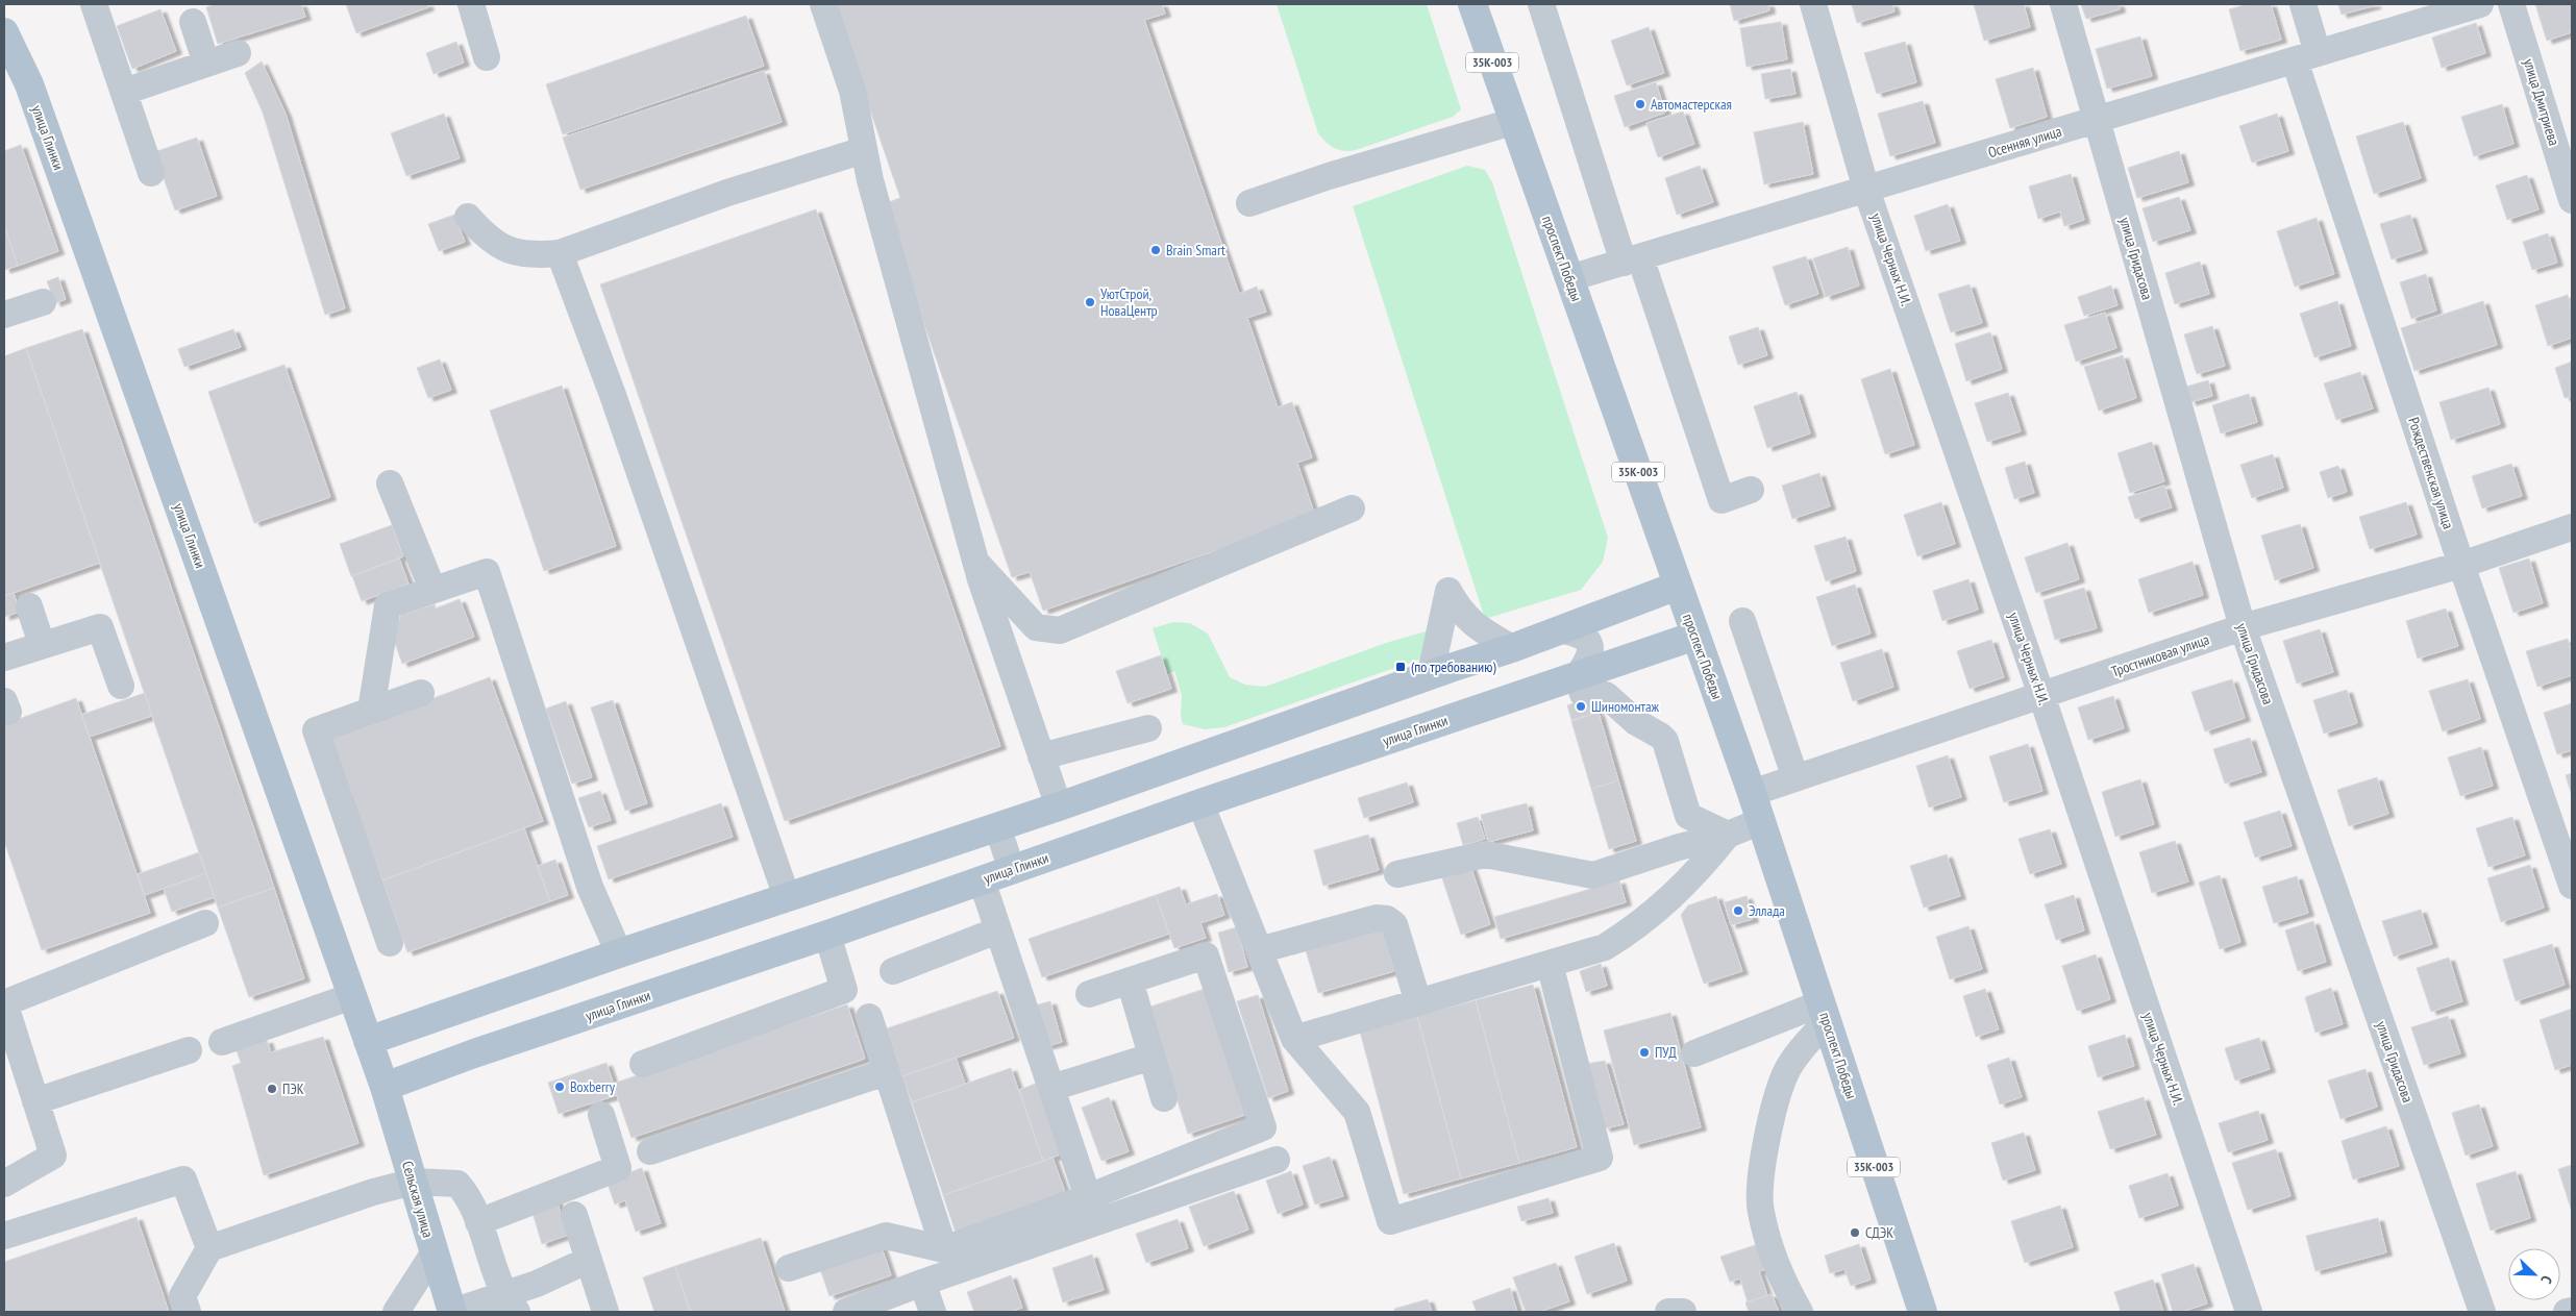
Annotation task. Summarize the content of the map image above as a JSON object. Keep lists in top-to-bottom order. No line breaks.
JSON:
{"streets":{"main road":["35К-003","улица Глинки","проспект Победы","Сельская улица"],"street":["улица Дмитриева","Осенняя улица","улица Гридасова","улица Черных Н.И.","Рождественская улица","Тростниковая улица"]},"crossings":[["улица Глинки","проспект Победы"],["улица Глинки","Сельская улица"],["Осенняя улица","проспект Победы"],["Осенняя улица","улица Гридасова"],["Осенняя улица","улица Черных Н.И."],["Осенняя улица","Рождественская улица"],["проспект Победы","Тростниковая улица"],["улица Гридасова","Тростниковая улица"],["улица Черных Н.И.","Тростниковая улица"],["Рождественская улица","Тростниковая улица"]],"places":{"other":["Автомастерская","Brain Smart","УютСтрой, НоваЦентр","Шиномонтаж","Эллада","ПУД","Boxberry","ПЭК","СДЭК"],"transit":["(по требованию)"]},"north":"bottom right"}
